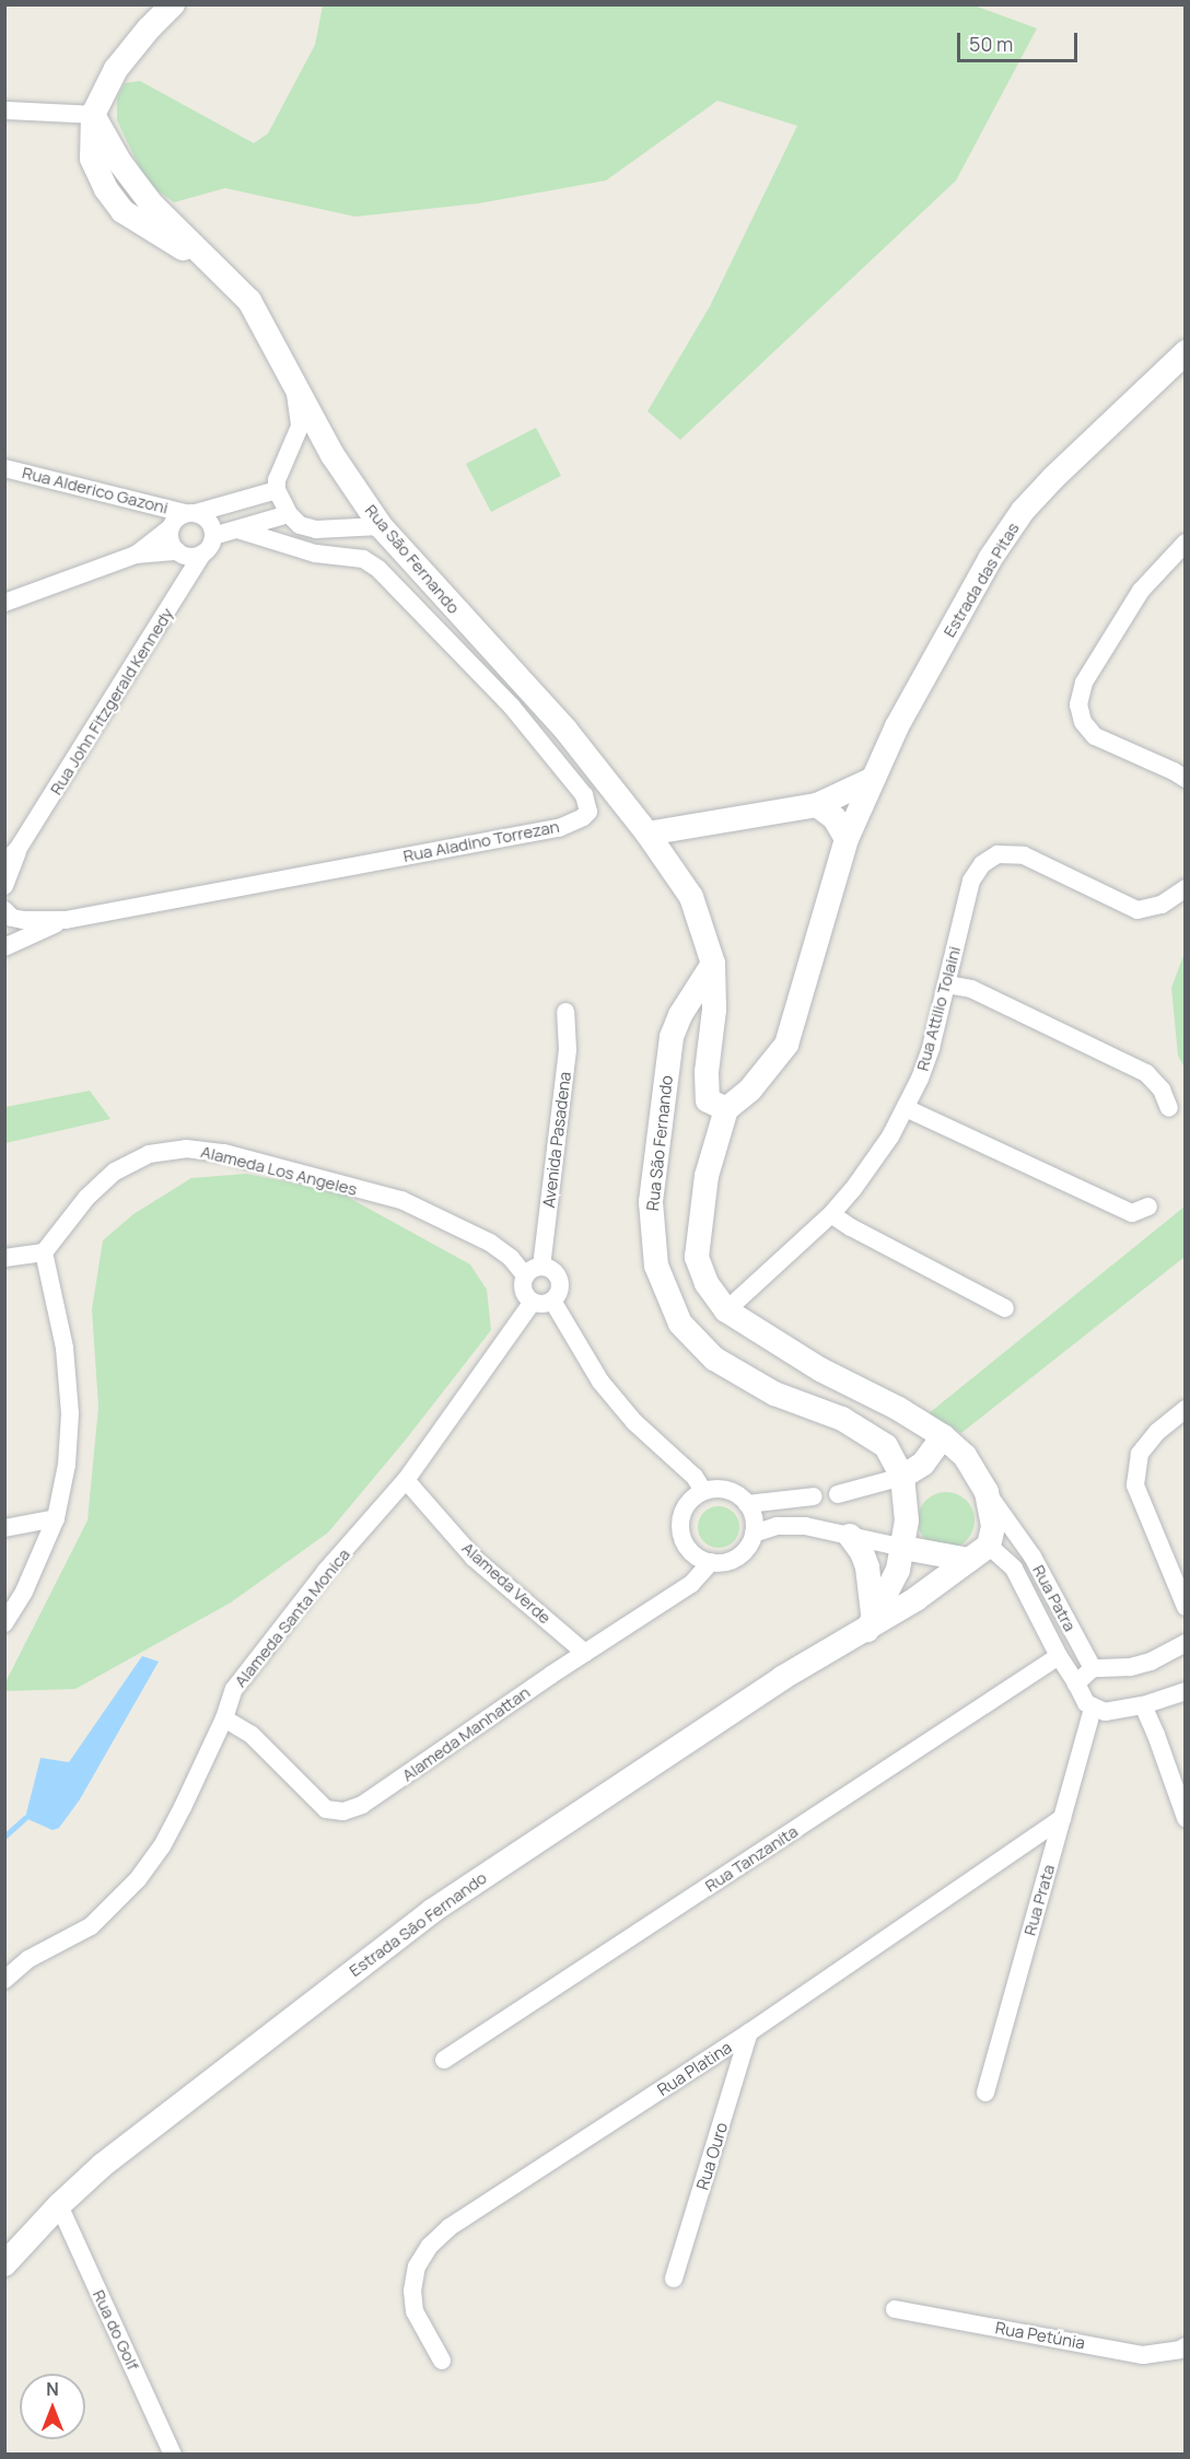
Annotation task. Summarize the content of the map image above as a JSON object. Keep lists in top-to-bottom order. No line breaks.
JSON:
{"streets":{"main road":["Rua São Fernando","Estrada das Pitas","Estrada São Fernando"],"street":["Rua Alderico Gazoni","Rua John Fitzgerald Kennedy","Rua Aladino Torrezan","Rua Attilio Tolaini","Avenida Pasadena","Alameda Los Angeles","Alameda Verde","Rua Patra","Alameda Santa Monica","Alameda Manhattan","Rua Tanzanita","Rua Prata","Rua Platina","Rua Ouro","Rua do Golf","Rua Petúnia"]},"crossings":[["Rua Alderico Gazoni","Rua John Fitzgerald Kennedy"],["Rua São Fernando","Estrada São Fernando"],["Avenida Pasadena","Alameda Los Angeles"],["Avenida Pasadena","Alameda Santa Monica"],["Alameda Los Angeles","Alameda Santa Monica"],["Alameda Verde","Alameda Santa Monica"],["Alameda Verde","Alameda Manhattan"],["Alameda Santa Monica","Alameda Manhattan"],["Rua Prata","Rua Platina"],["Estrada São Fernando","Rua do Golf"],["Rua Platina","Rua Ouro"]],"scale_bar":"50 m","north":"top"}
